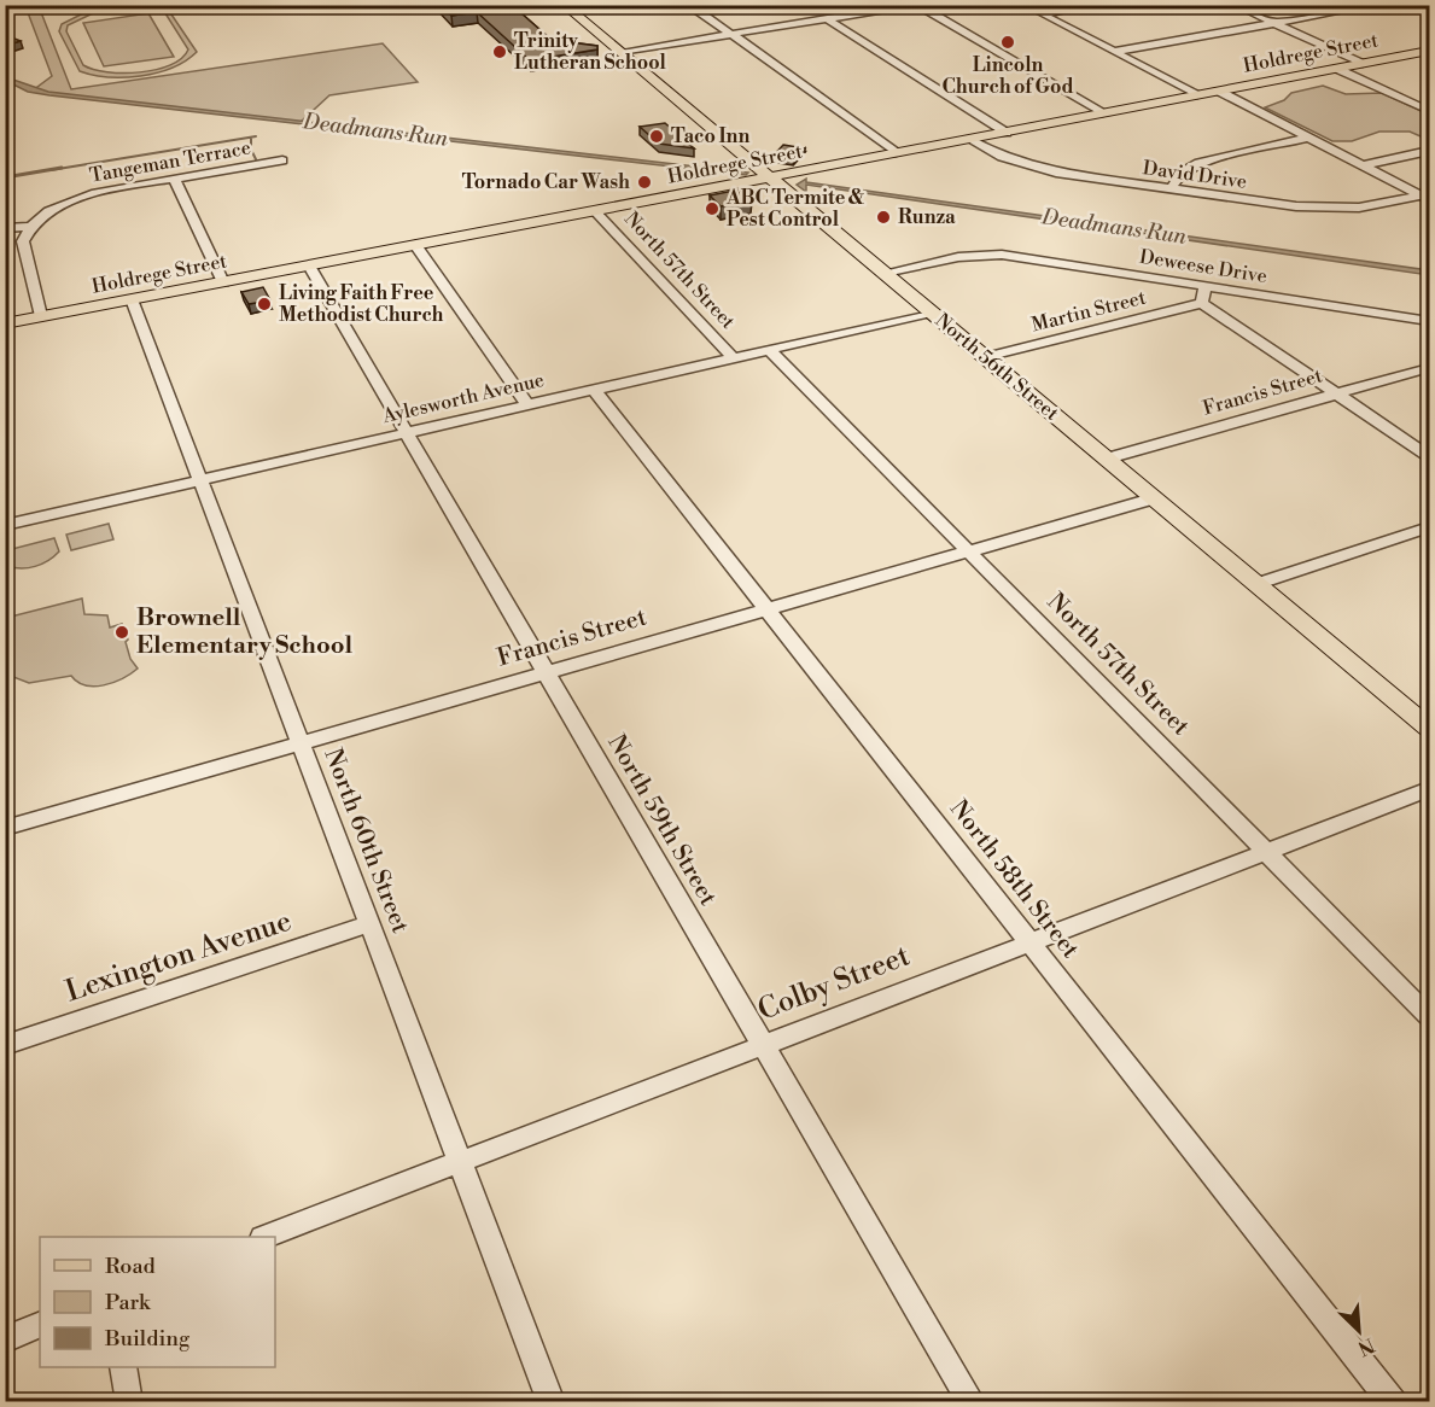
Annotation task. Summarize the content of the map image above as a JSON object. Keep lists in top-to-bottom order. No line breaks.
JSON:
{"streets":{"main road":["Holdrege Street","North 56th Street"],"street":["Tangeman Terrace","David Drive","Deweese Drive","North 57th Street","Martin Street","Francis Street","Aylesworth Avenue","North 59th Street","North 60th Street","North 58th Street","Lexington Avenue","Colby Street"]},"crossings":[["Holdrege Street","David Drive"],["Holdrege Street","North 57th Street"],["Holdrege Street","North 56th Street"],["Holdrege Street","North 59th Street"],["Holdrege Street","North 60th Street"],["Deweese Drive","North 56th Street"],["North 57th Street","Francis Street"],["North 57th Street","Aylesworth Avenue"],["North 57th Street","Colby Street"],["Martin Street","North 56th Street"],["North 56th Street","Francis Street"],["North 56th Street","Aylesworth Avenue"],["Francis Street","North 59th Street"],["Francis Street","North 60th Street"],["Francis Street","North 58th Street"],["Aylesworth Avenue","North 59th Street"],["Aylesworth Avenue","North 60th Street"],["Aylesworth Avenue","North 58th Street"],["North 59th Street","Colby Street"],["North 60th Street","Lexington Avenue"],["North 60th Street","Colby Street"],["North 58th Street","Colby Street"]],"water":["Deadmans Run"],"places":["Lincoln Church of God","Trinity Lutheran School","Taco Inn","Tornado Car Wash","ABC Termite & Pest Control","Runza","Living Faith Free Methodist Church","Brownell Elementary School"],"legend":["Road","Park","Building"],"north":"bottom right"}
